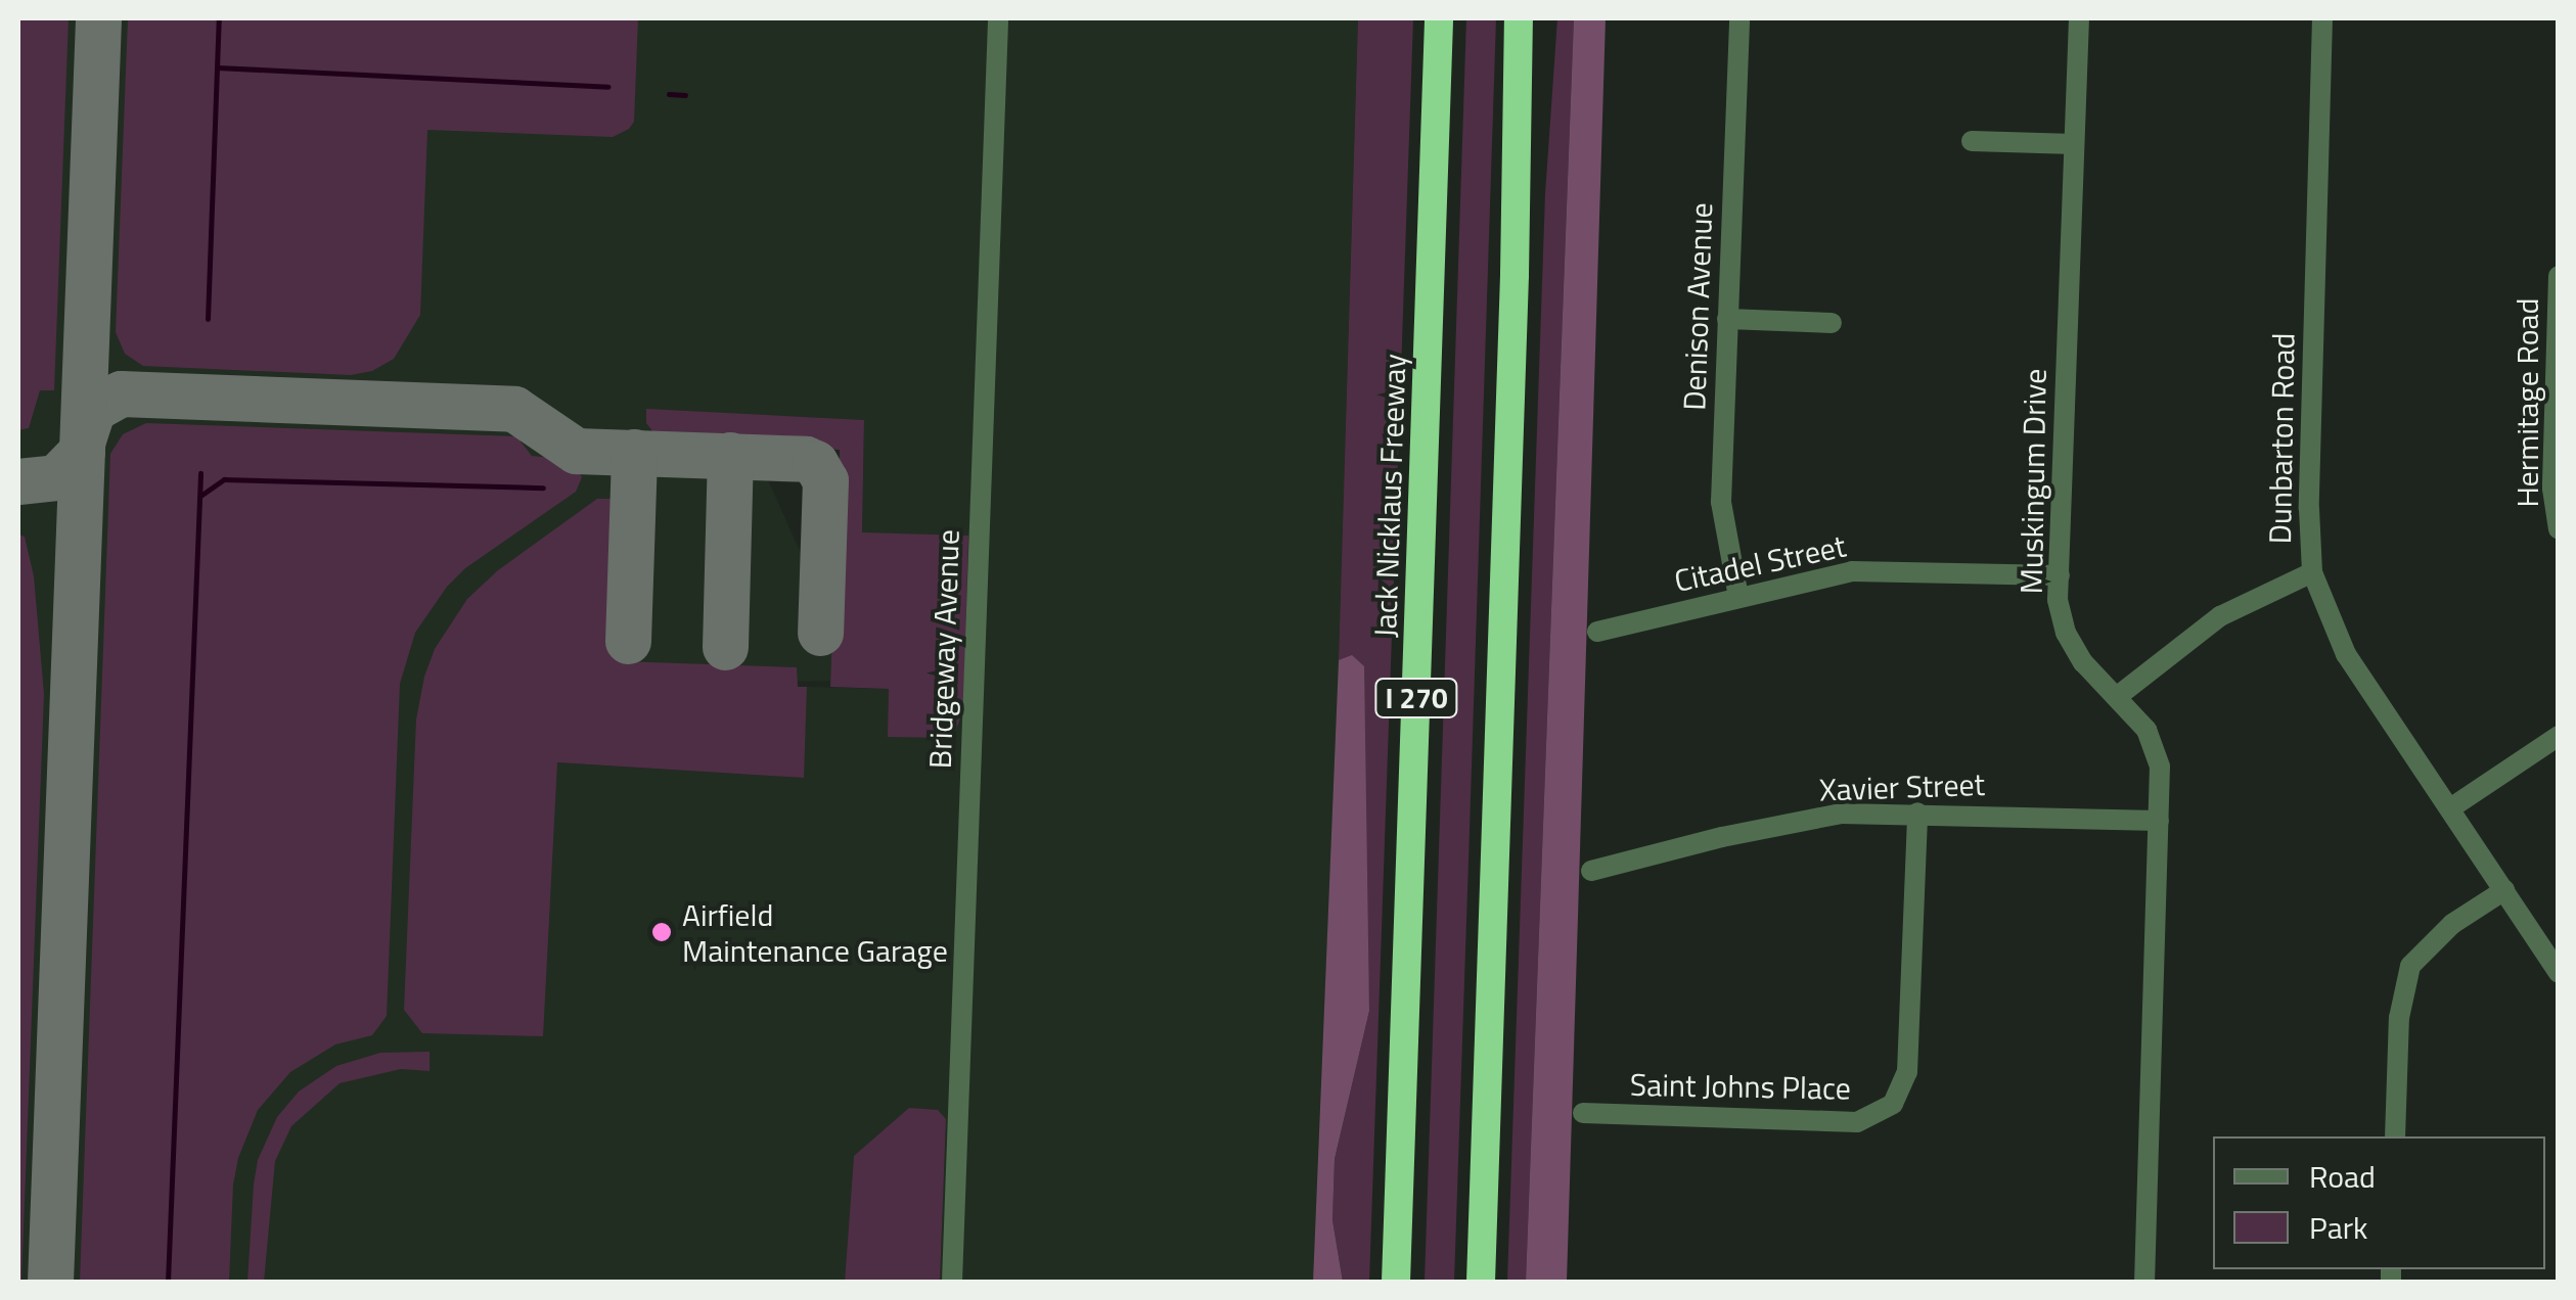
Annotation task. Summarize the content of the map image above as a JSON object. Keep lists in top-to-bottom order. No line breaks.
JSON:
{"streets":{"highway":["Jack Nicklaus Freeway","I 270"],"street":["Denison Avenue","Hermitage Road","Dunbarton Road","Muskingum Drive","Citadel Street","Bridgeway Avenue","Xavier Street","Saint Johns Place"]},"crossings":[["Denison Avenue","Citadel Street"],["Muskingum Drive","Citadel Street"],["Muskingum Drive","Xavier Street"],["Xavier Street","Saint Johns Place"]],"places":["Airfield Maintenance Garage"],"legend":["Road","Park"]}
